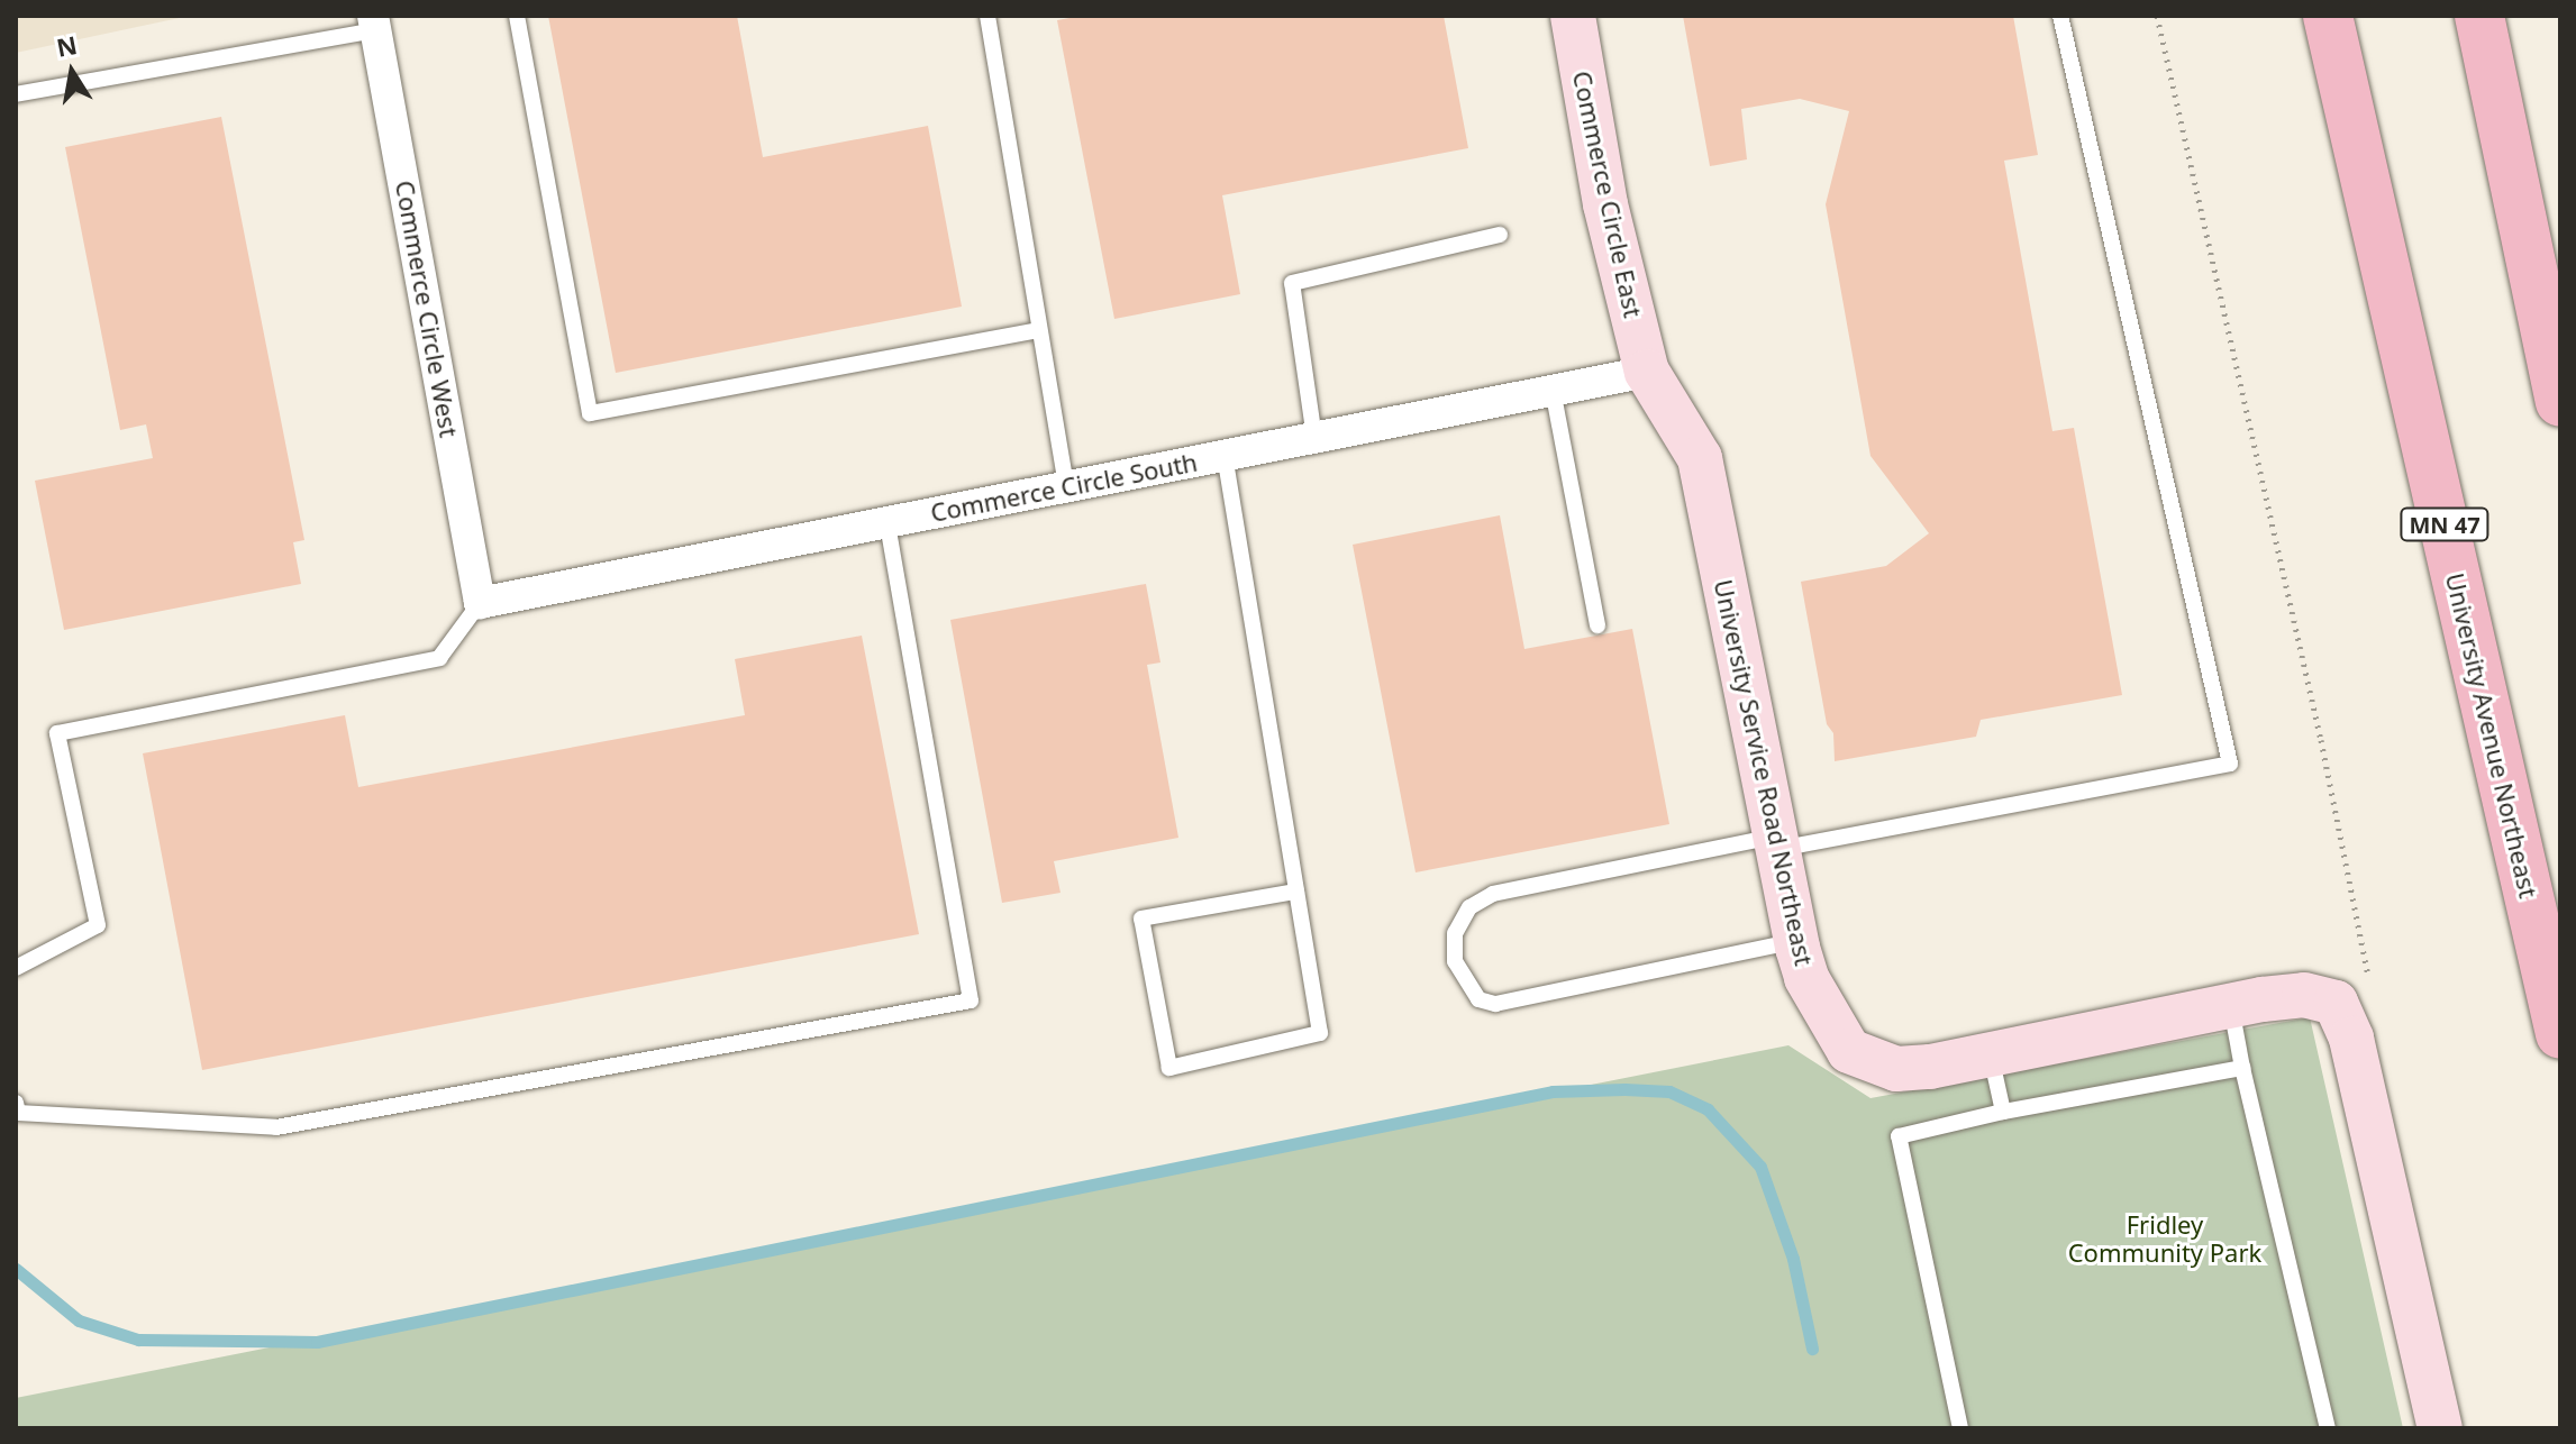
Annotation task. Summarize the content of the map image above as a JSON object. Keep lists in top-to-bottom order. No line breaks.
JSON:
{"streets":{"main road":["MN 47","University Avenue Northeast"],"street":["Commerce Circle East","Commerce Circle West","Commerce Circle South","University Service Road Northeast"]},"crossings":[["Commerce Circle East","Commerce Circle South"],["Commerce Circle East","University Service Road Northeast"],["Commerce Circle West","Commerce Circle South"],["Commerce Circle South","University Service Road Northeast"]],"parks":["Fridley Community Park"],"north":"top"}
